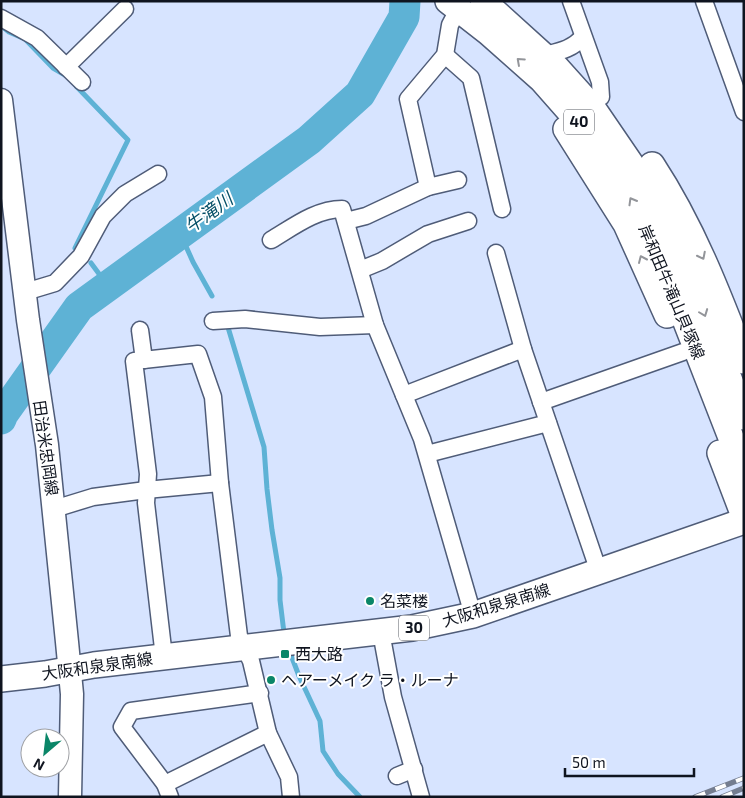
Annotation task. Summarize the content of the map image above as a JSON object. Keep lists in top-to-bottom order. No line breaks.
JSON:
{"streets":{"main road":["40","岸和田牛滝山貝塚線","田治米忠岡線","大阪和泉泉南線","30"]},"crossings":[["田治米忠岡線","大阪和泉泉南線"]],"water":["牛滝川"],"places":{"other":["名菜楼","ヘアーメイク ラ・ルーナ"],"transit":["西大路"]},"scale_bar":"50 m","north":"bottom left"}
